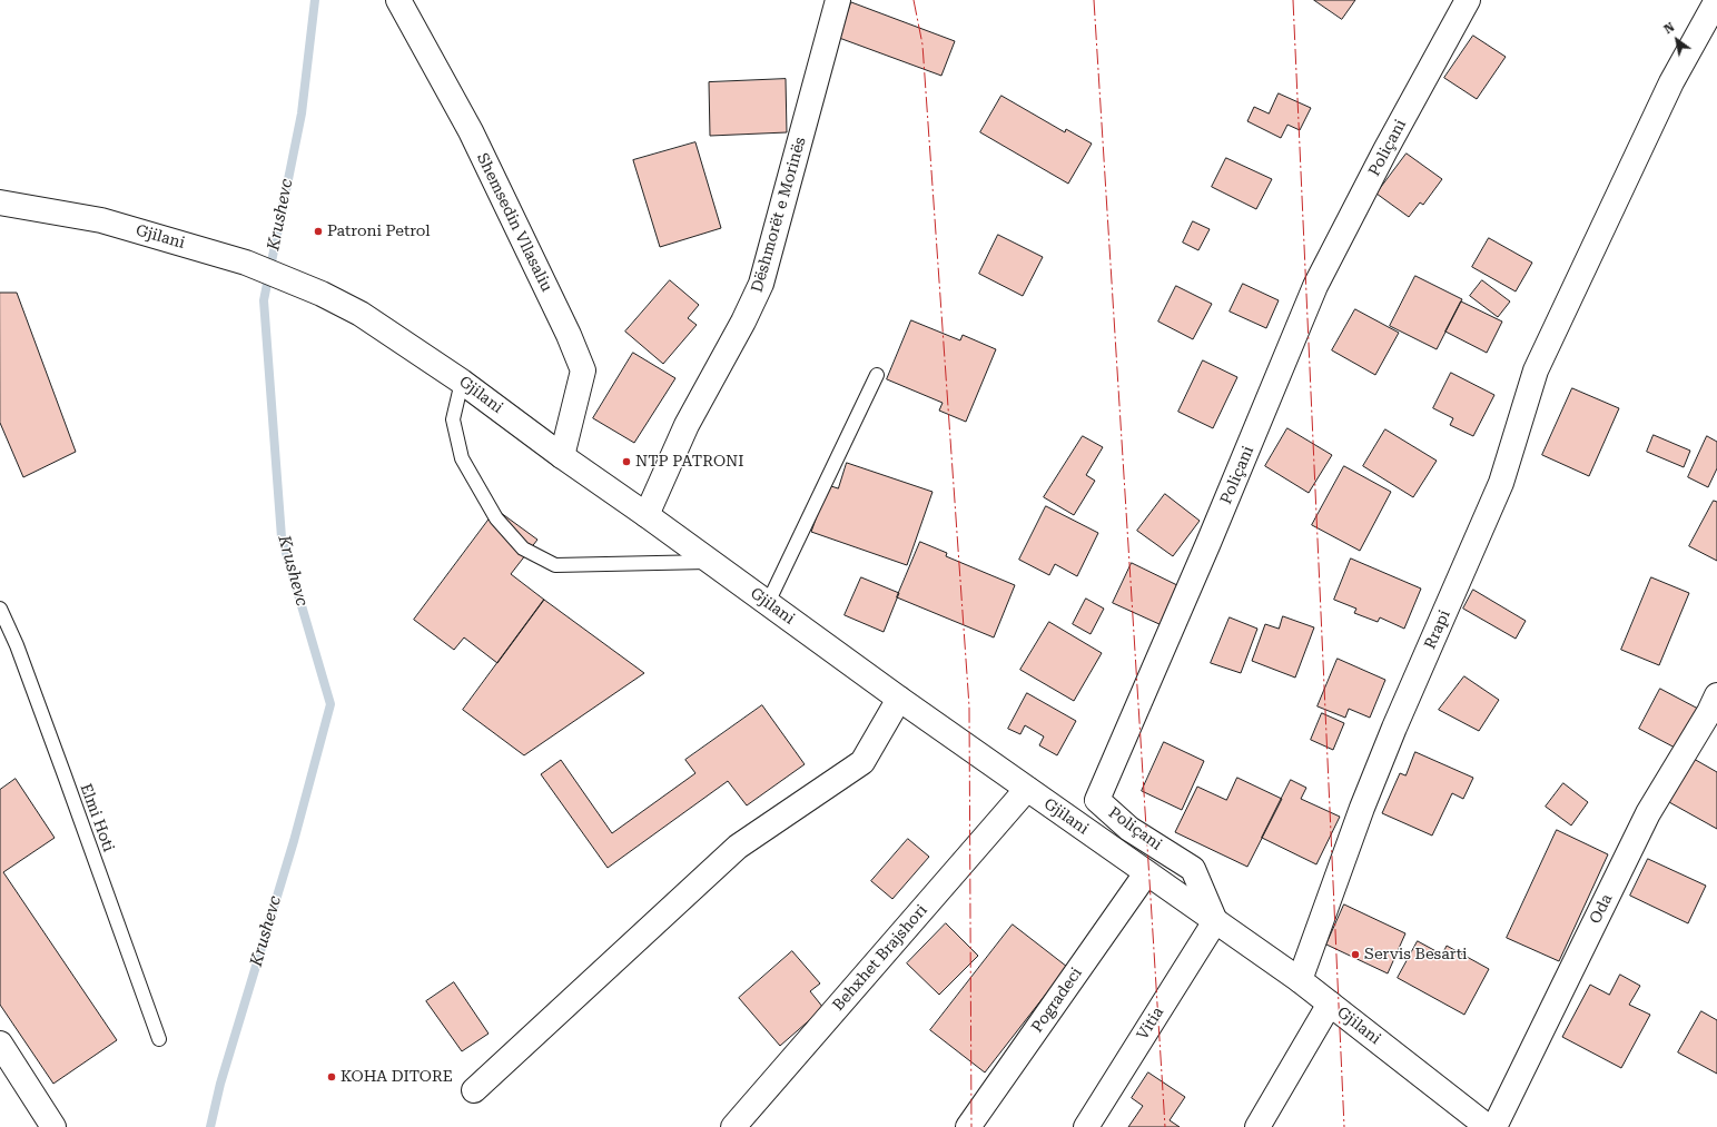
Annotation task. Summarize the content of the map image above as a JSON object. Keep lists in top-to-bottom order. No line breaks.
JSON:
{"streets":{"street":["Poliçani","Dëshmorët e Morinës","Shemsedin Vllasaliu","Gjilani","Rrapi","Oda","Behxhet Brajshori","Pogradeci","Vitia"],"lane":["Elmi Hoti"]},"crossings":[["Poliçani","Gjilani"],["Poliçani","Vitia"],["Dëshmorët e Morinës","Gjilani"],["Shemsedin Vllasaliu","Gjilani"],["Gjilani","Rrapi"],["Gjilani","Behxhet Brajshori"],["Gjilani","Pogradeci"],["Gjilani","Vitia"]],"water":["Krushevc"],"places":["Patroni Petrol","NTP PATRONI","Servis Besarti","KOHA DITORE"],"north":"top left"}
